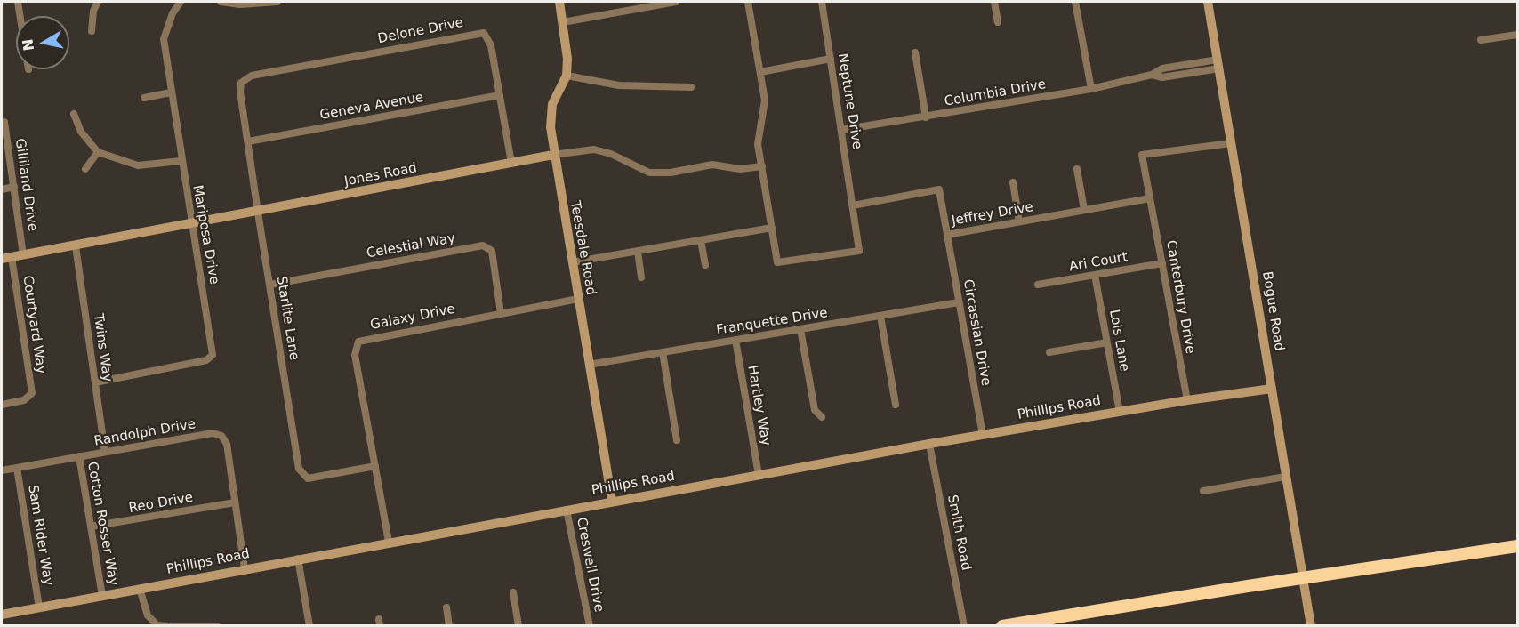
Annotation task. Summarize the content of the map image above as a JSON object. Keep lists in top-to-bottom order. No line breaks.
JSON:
{"streets":{"street":["Delone Drive","Columbia Drive","Neptune Drive","Geneva Avenue","Jones Road","Gilliland Drive","Jeffrey Drive","Mariposa Drive","Celestial Way","Teesdale Road","Ari Court","Canterbury Drive","Bogue Road","Galaxy Drive","Starlite Lane","Franquette Drive","Courtyard Way","Circassian Drive","Lois Lane","Twins Way","Hartley Way","Phillips Road","Randolph Drive","Reo Drive","Cotton Rosser Way","Smith Road","Sam Rider Way","Creswell Drive"]},"crossings":[["Delone Drive","Geneva Avenue"],["Delone Drive","Jones Road"],["Delone Drive","Starlite Lane"],["Columbia Drive","Neptune Drive"],["Columbia Drive","Bogue Road"],["Neptune Drive","Jeffrey Drive"],["Geneva Avenue","Starlite Lane"],["Jones Road","Gilliland Drive"],["Jones Road","Mariposa Drive"],["Jones Road","Teesdale Road"],["Jones Road","Starlite Lane"],["Jones Road","Courtyard Way"],["Jones Road","Twins Way"],["Jeffrey Drive","Canterbury Drive"],["Jeffrey Drive","Circassian Drive"],["Mariposa Drive","Twins Way"],["Celestial Way","Galaxy Drive"],["Celestial Way","Starlite Lane"],["Teesdale Road","Galaxy Drive"],["Teesdale Road","Franquette Drive"],["Teesdale Road","Phillips Road"],["Ari Court","Canterbury Drive"],["Ari Court","Lois Lane"],["Canterbury Drive","Phillips Road"],["Bogue Road","Phillips Road"],["Galaxy Drive","Starlite Lane"],["Galaxy Drive","Phillips Road"],["Franquette Drive","Circassian Drive"],["Franquette Drive","Hartley Way"],["Circassian Drive","Phillips Road"],["Lois Lane","Phillips Road"],["Twins Way","Randolph Drive"],["Hartley Way","Phillips Road"],["Phillips Road","Randolph Drive"],["Phillips Road","Cotton Rosser Way"],["Phillips Road","Smith Road"],["Phillips Road","Sam Rider Way"],["Phillips Road","Creswell Drive"],["Randolph Drive","Reo Drive"],["Randolph Drive","Cotton Rosser Way"],["Randolph Drive","Sam Rider Way"],["Reo Drive","Cotton Rosser Way"]],"north":"left"}
